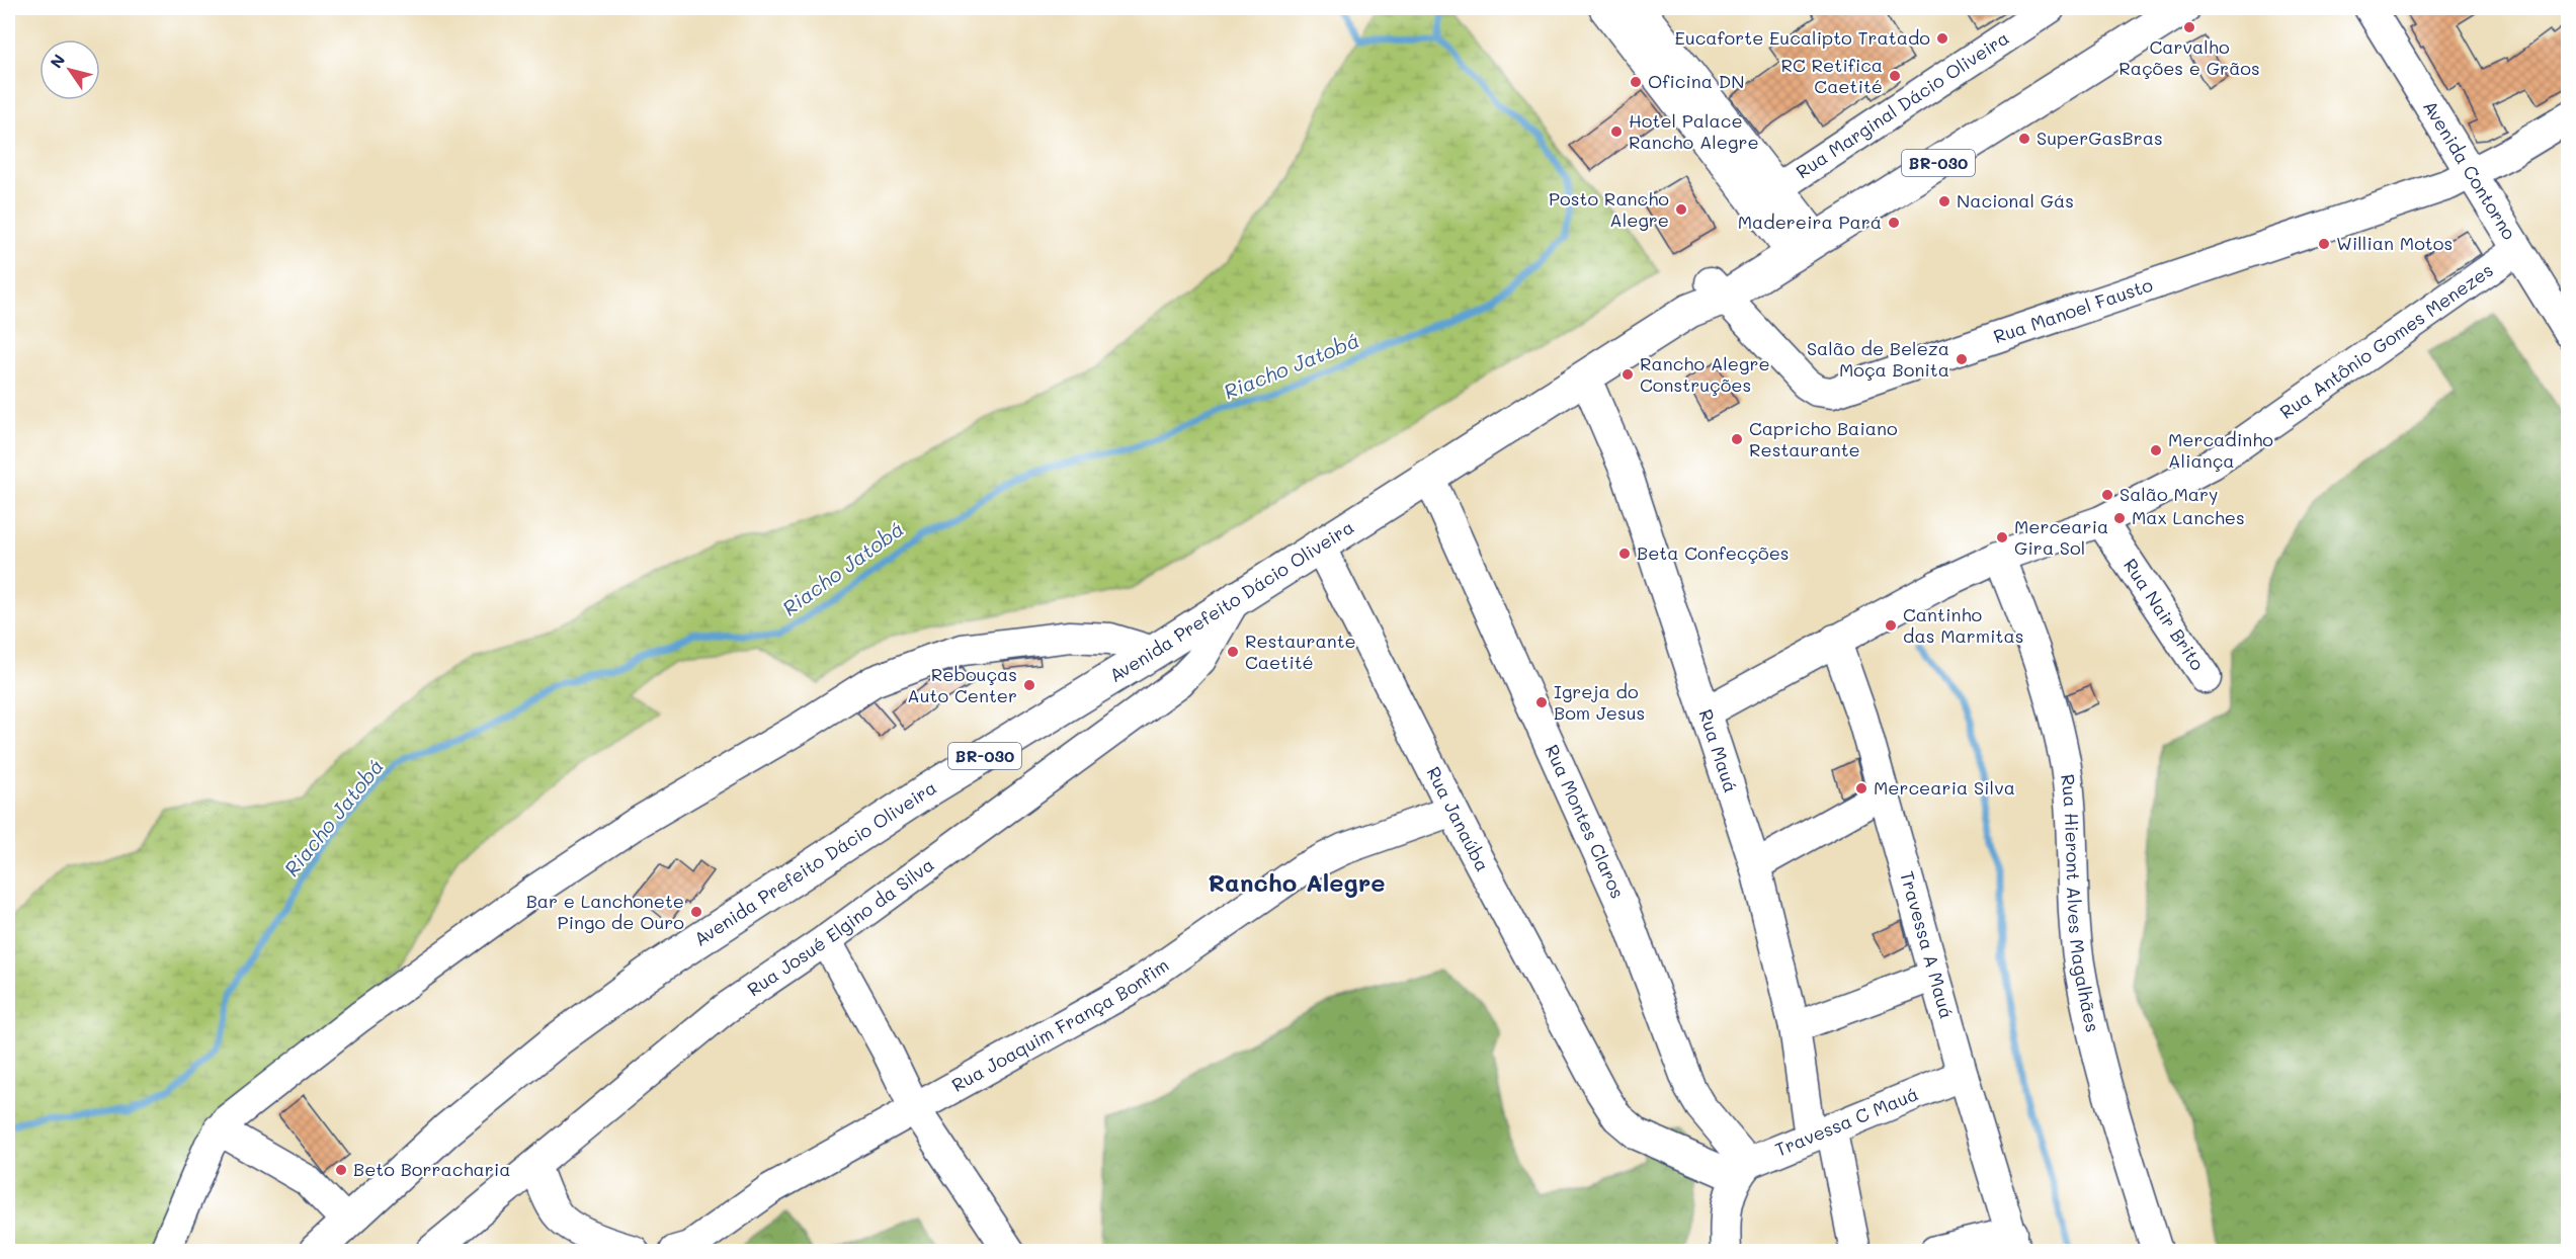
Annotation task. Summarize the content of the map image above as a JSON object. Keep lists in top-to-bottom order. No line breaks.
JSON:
{"streets":{"main road":["BR-030","Avenida Prefeito Dácio Oliveira"],"street":["Rua Marginal Dácio Oliveira","Avenida Contorno","Rua Manoel Fausto","Rua Antônio Gomes Menezes","Rua Nair Brito","Rua Mauá","Rua Janaúba","Rua Montes Claros","Rua Hieront Alves Magalhães","Rua Josué Elgino da Silva","Travessa A Mauá","Rua Joaquim França Bonfim","Travessa C Mauá"]},"crossings":[["Avenida Contorno","Rua Manoel Fausto"],["Avenida Contorno","Rua Antônio Gomes Menezes"],["Rua Manoel Fausto","Avenida Prefeito Dácio Oliveira"],["Rua Antônio Gomes Menezes","Rua Nair Brito"],["Rua Antônio Gomes Menezes","Rua Mauá"],["Rua Antônio Gomes Menezes","Rua Hieront Alves Magalhães"],["Rua Antônio Gomes Menezes","Travessa A Mauá"],["Avenida Prefeito Dácio Oliveira","Rua Mauá"],["Avenida Prefeito Dácio Oliveira","Rua Janaúba"],["Avenida Prefeito Dácio Oliveira","Rua Montes Claros"],["Avenida Prefeito Dácio Oliveira","Rua Josué Elgino da Silva"],["Rua Mauá","Travessa C Mauá"],["Rua Janaúba","Rua Montes Claros"],["Rua Janaúba","Rua Joaquim França Bonfim"],["Rua Janaúba","Travessa C Mauá"],["Rua Montes Claros","Travessa C Mauá"],["Travessa A Mauá","Travessa C Mauá"]],"districts":["Rancho Alegre"],"water":["Riacho Jatobá"],"places":["Carvalho Rações e Grãos","Eucaforte Eucalipto Tratado","RC Retifica Caetité","Oficina DN","Hotel Palace Rancho Alegre","SuperGasBras","Nacional Gás","Posto Rancho Alegre","Madereira Pará","Willian Motos","Salão de Beleza Moça Bonita","Rancho Alegre Construções","Capricho Baiano Restaurante","Mercadinho Aliança","Salão Mary","Max Lanches","Mercearia Gira Sol","Beta Confecções","Cantinho das Marmitas","Restaurante Caetité","Rebouças Auto Center","Igreja do Bom Jesus","Mercearia Silva","Bar e Lanchonete Pingo de Ouro","Beto Borracharia"],"north":"top left"}
